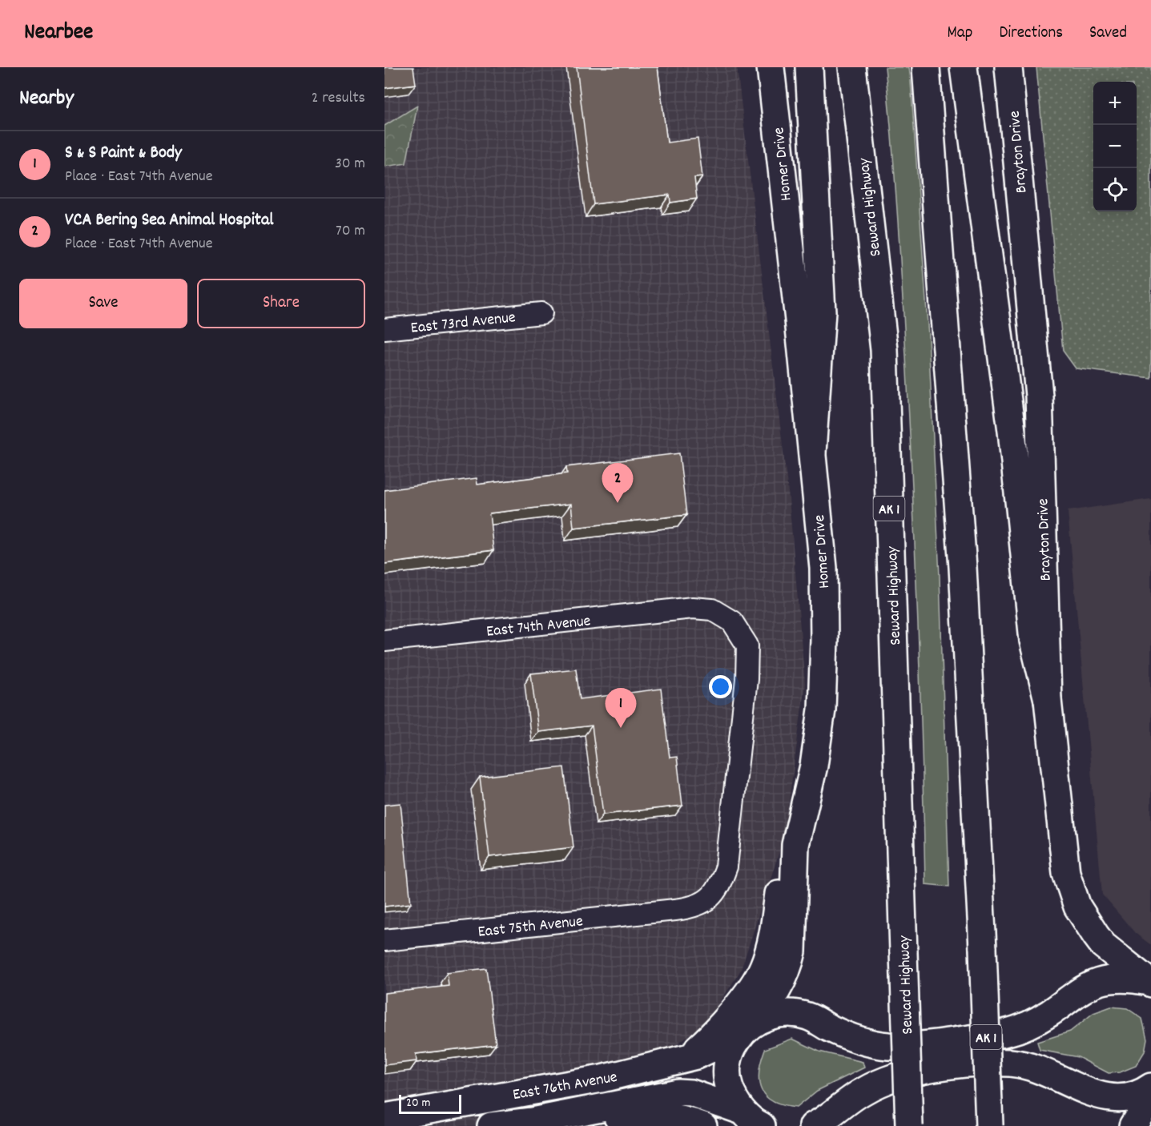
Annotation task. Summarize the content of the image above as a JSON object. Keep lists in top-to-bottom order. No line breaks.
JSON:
{"streets":{"main road":["Brayton Drive","Homer Drive","Seward Highway","AK 1","East 76th Avenue"],"street":["East 73rd Avenue","East 74th Avenue","East 75th Avenue"]},"crossings":[["Brayton Drive","East 76th Avenue"],["Homer Drive","East 76th Avenue"],["East 74th Avenue","East 75th Avenue"]],"scale_bar":"20 m","page":{"header":"Nearbee","nav":["Map","Directions","Saved"],"heading":["Nearby","2 results"],"map_buttons":["+","−"],"list":[{"mark":"1","name":"S & S Paint & Body","note":"Place · East 74th Avenue","value":"30 m"},{"mark":"2","name":"VCA Bering Sea Animal Hospital","note":"Place · East 74th Avenue","value":"70 m"}],"buttons":["Save","Share"],"pins":["2","1"],"scale":"20 m"}}
